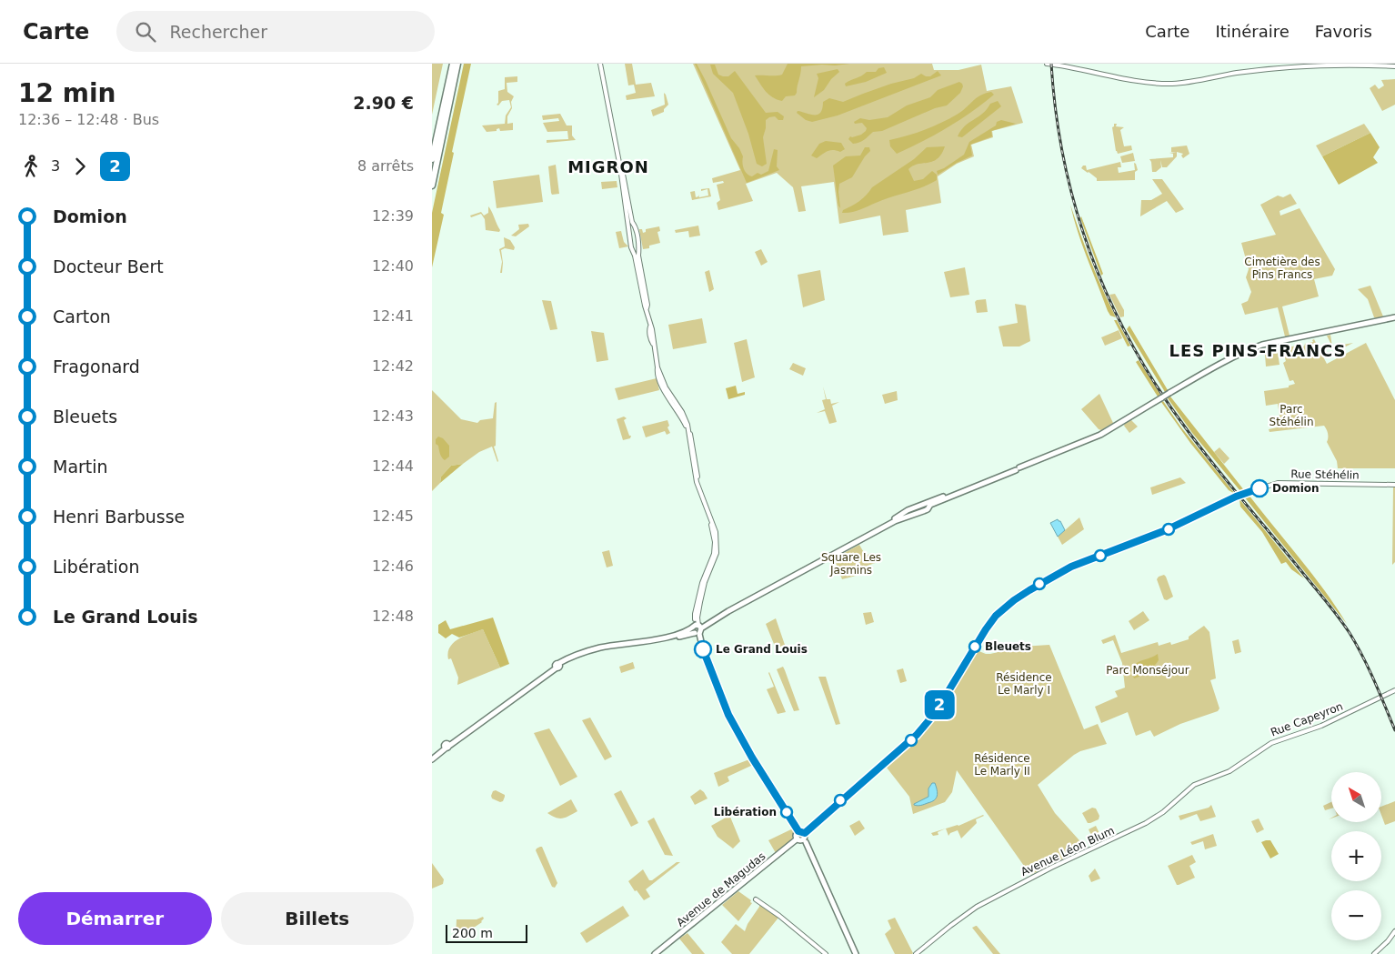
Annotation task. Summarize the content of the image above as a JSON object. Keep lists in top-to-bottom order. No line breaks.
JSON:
{"streets":{"main road":["Avenue de Magudas"],"street":["Rue Stéhélin","Rue Capeyron","Avenue Léon Blum"]},"crossings":[["Rue Stéhélin","Avenue de Magudas"],["Rue Capeyron","Avenue Léon Blum"]],"districts":["MIGRON","LES PINS-FRANCS"],"parks":["Cimetière des Pins Francs","Parc Stéhélin","Square Les Jasmins","Parc Monséjour","Résidence Le Marly I","Résidence Le Marly II"],"places":["Domion","Bleuets","Le Grand Louis","Libération"],"lines":["bus line 2"],"scale_bar":"200 m","north":"top left","page":{"header":"Carte","search":"Rechercher","nav":["Carte","Itinéraire","Favoris"],"heading":["12 min","12:36 – 12:48 · Bus","2.90 €"],"on_map":"2","legs":["3","2","8 arrêts"],"list":[{"name":"Domion","value":"12:39"},{"name":"Docteur Bert","value":"12:40"},{"name":"Carton","value":"12:41"},{"name":"Fragonard","value":"12:42"},{"name":"Bleuets","value":"12:43"},{"name":"Martin","value":"12:44"},{"name":"Henri Barbusse","value":"12:45"},{"name":"Libération","value":"12:46"},{"name":"Le Grand Louis","value":"12:48"}],"map_buttons":["+","−"],"buttons":["Démarrer","Billets"],"scale":"200 m"}}
